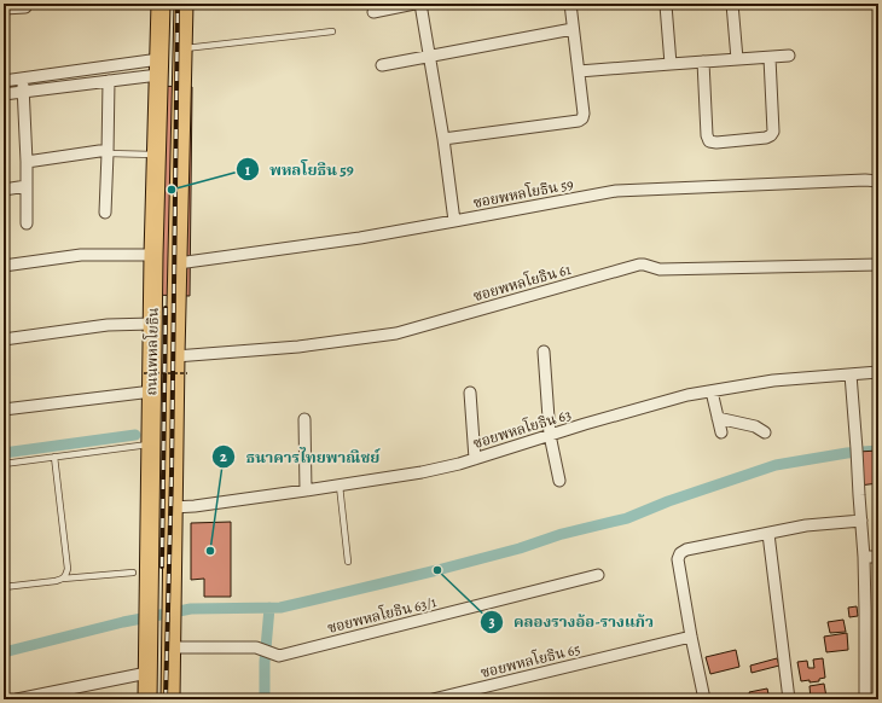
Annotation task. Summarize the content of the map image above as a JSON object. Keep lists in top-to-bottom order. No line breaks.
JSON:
{"streets":{"main road":["ถนนพหลโยธิน"],"street":["ซอยพหลโยธิน 59","ซอยพหลโยธิน 61","ซอยพหลโยธิน 63","ซอยพหลโยธิน 63/1","ซอยพหลโยธิน 65"]},"crossings":[["ซอยพหลโยธิน 59","ถนนพหลโยธิน"],["ซอยพหลโยธิน 61","ถนนพหลโยธิน"],["ถนนพหลโยธิน","ซอยพหลโยธิน 63"],["ถนนพหลโยธิน","ซอยพหลโยธิน 63/1"]],"places":["พหลโยธิน 59","ธนาคารไทยพาณิชย์","คลองรางอ้อ-รางแก้ว"]}
